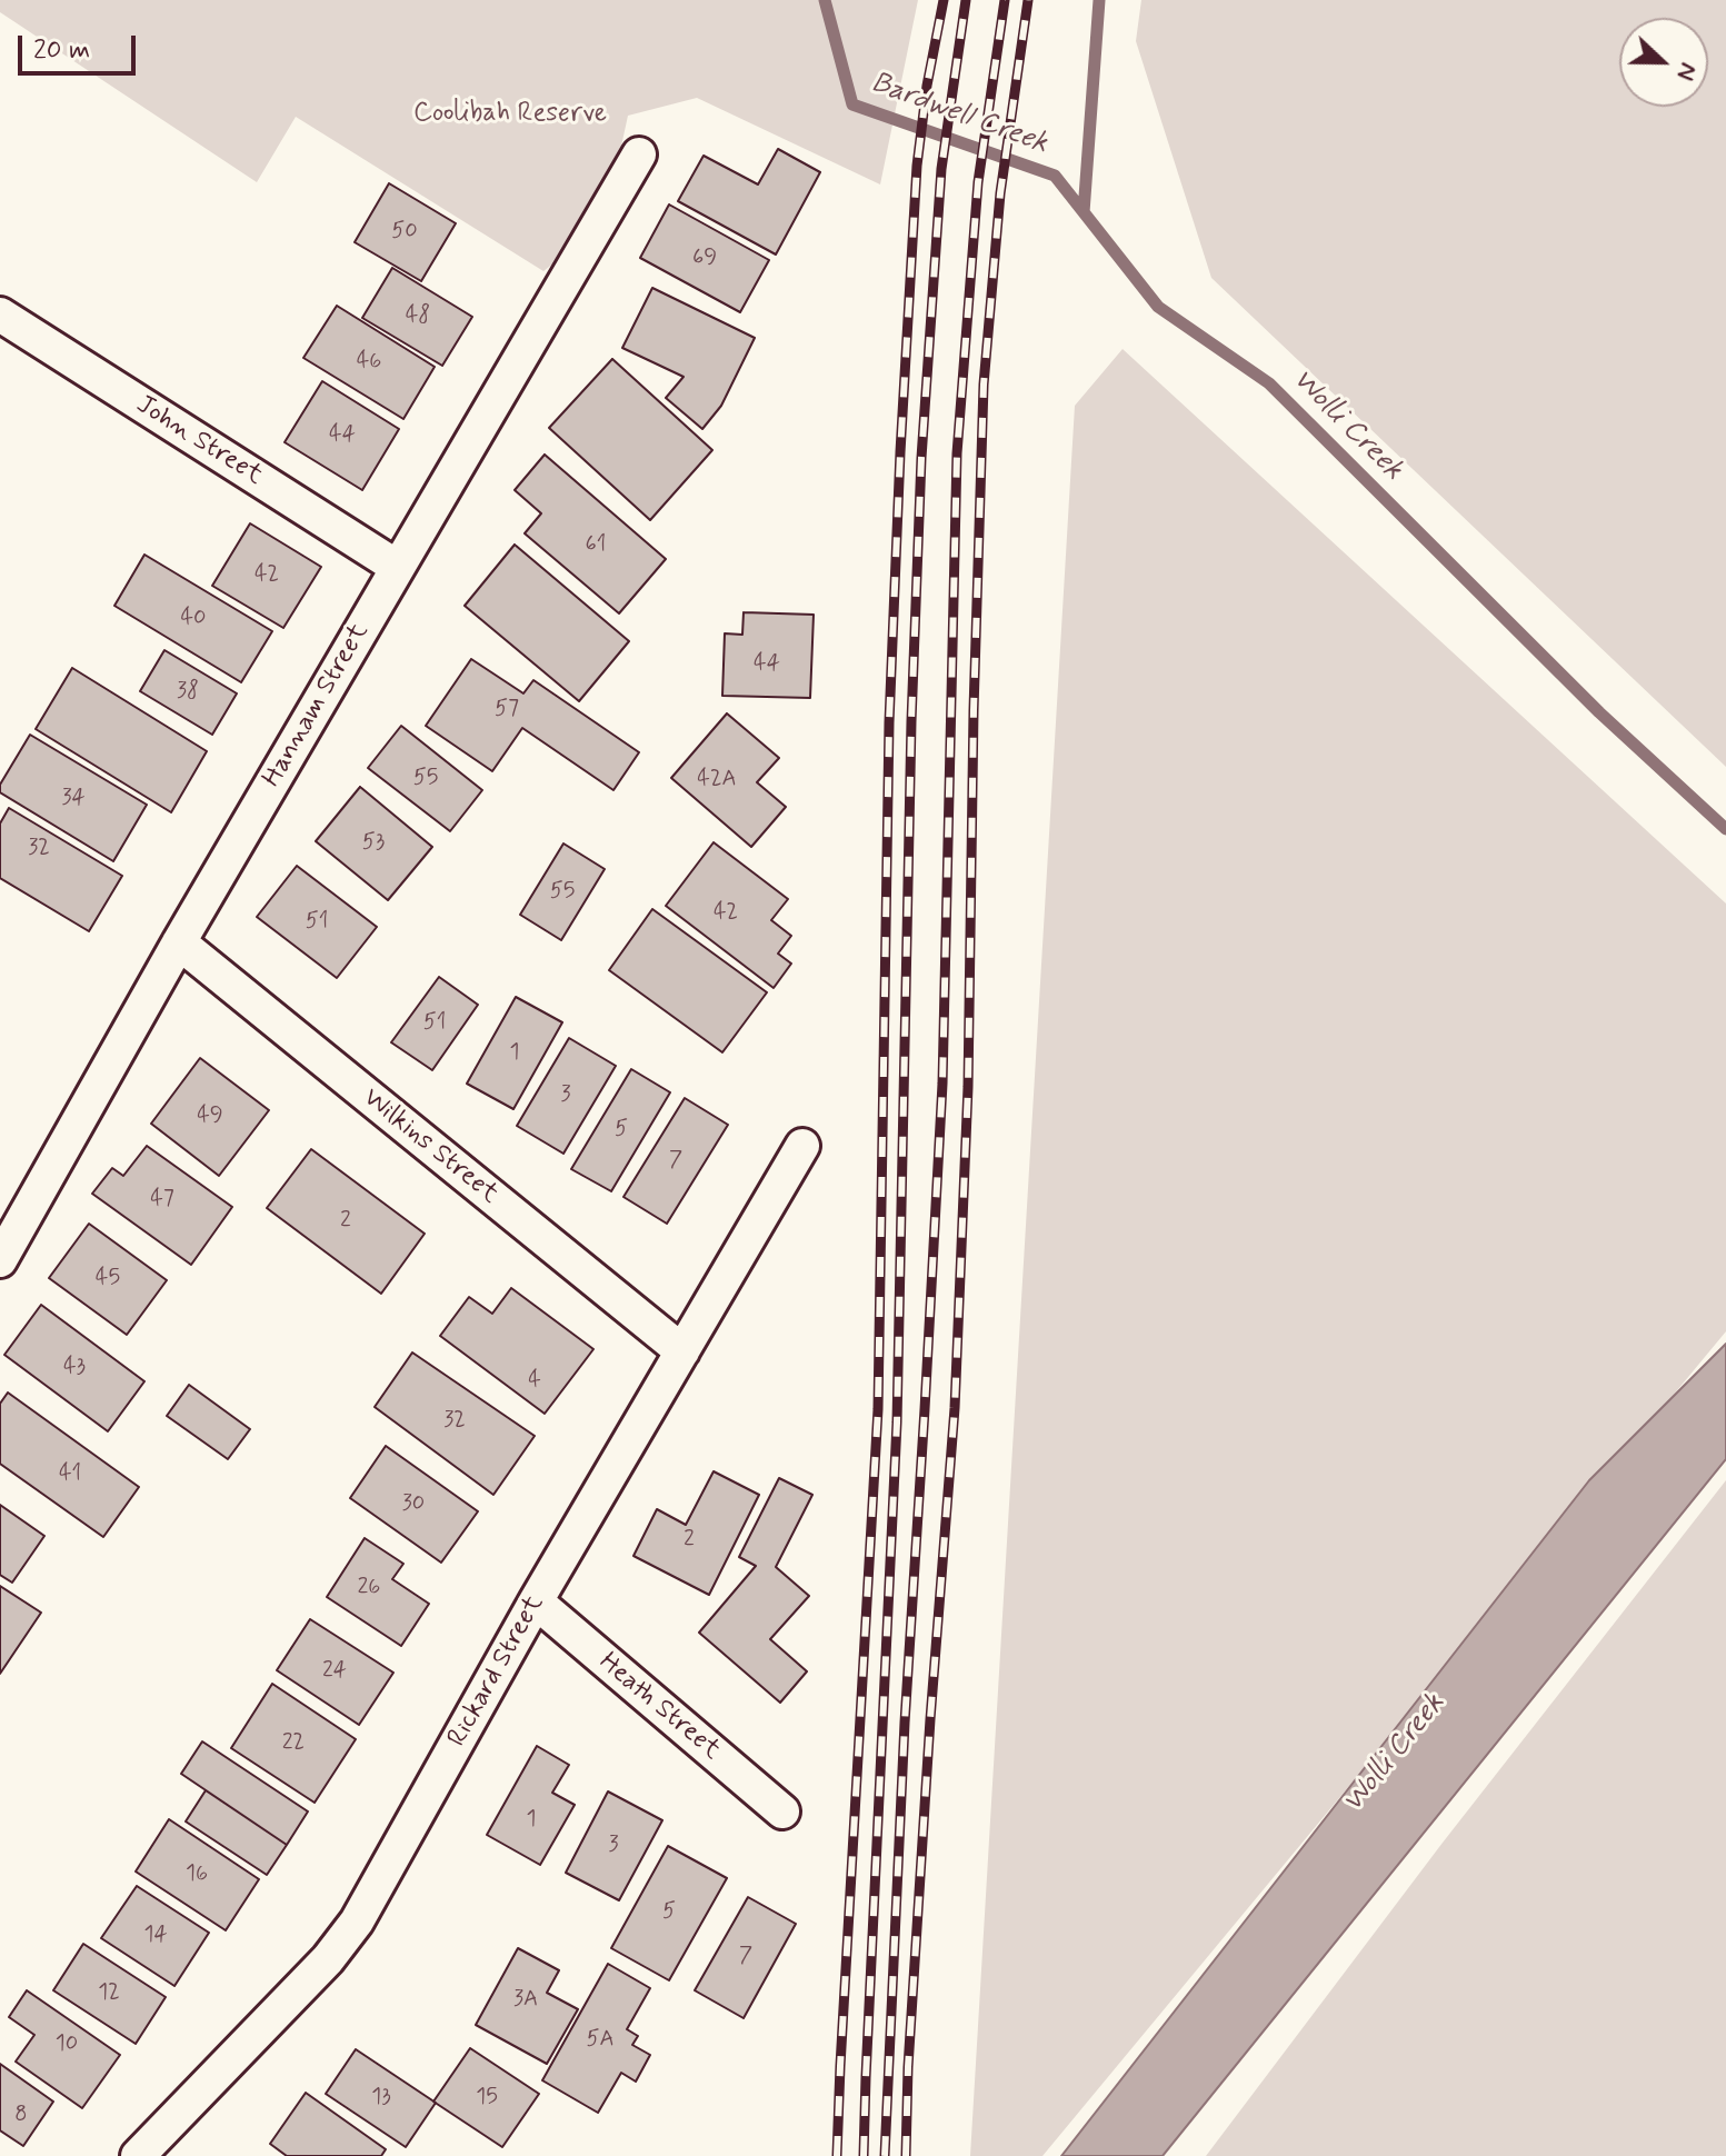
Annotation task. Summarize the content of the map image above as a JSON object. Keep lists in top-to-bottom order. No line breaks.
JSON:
{"streets":{"street":["John Street","Hannam Street","Wilkins Street","Rickard Street","Heath Street"]},"crossings":[["John Street","Hannam Street"],["Hannam Street","Wilkins Street"],["Wilkins Street","Rickard Street"],["Rickard Street","Heath Street"]],"water":["Bardwell Creek","Wolli Creek"],"parks":["Coolibah Reserve"],"house_numbers":["50","69","48","46","44","61","42","40","44","38","57","55","42A","34","53","32","55","42","51","51","1","3","49","5","7","47","2","45","43","4","32","41","30","2","26","24","22","1","3","16","5","14","7","12","3A","5A","10","13","15","8"],"scale_bar":"20 m","north":"right"}
